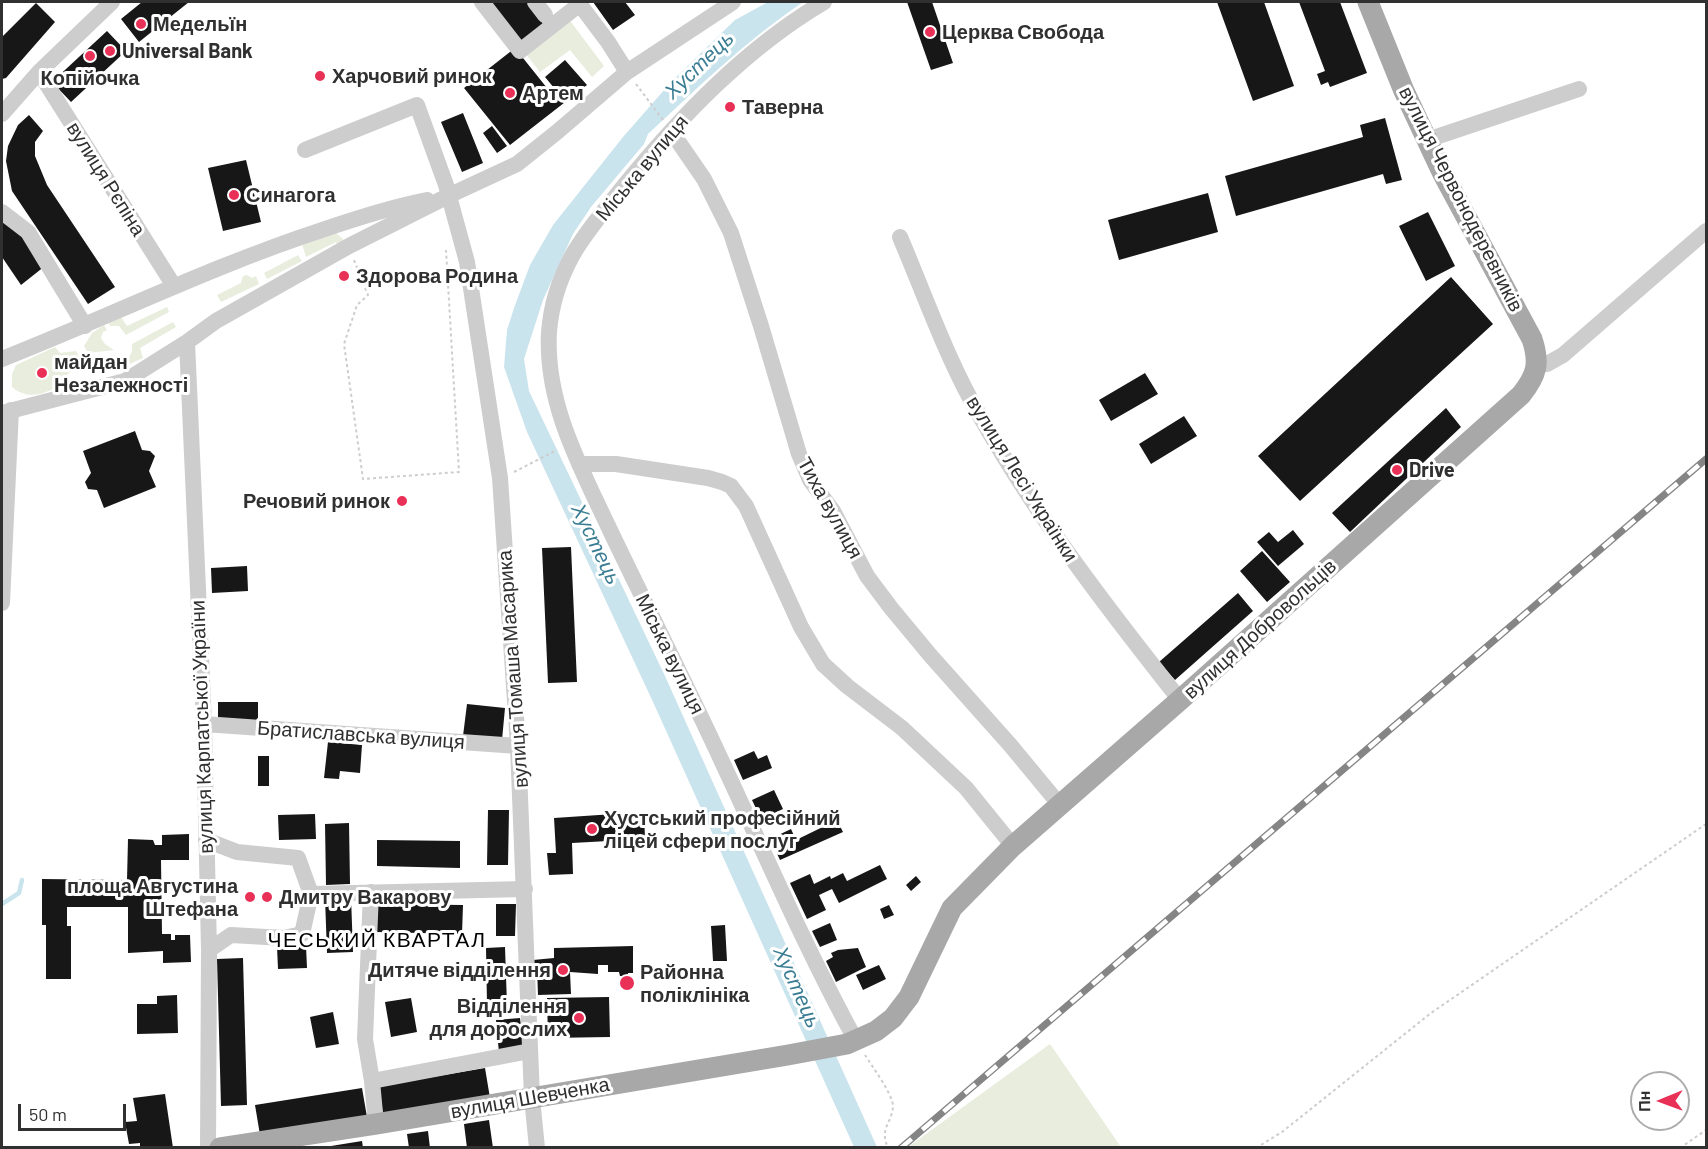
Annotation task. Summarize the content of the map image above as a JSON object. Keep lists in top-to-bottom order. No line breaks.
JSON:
{"streets":{"main road":["вулиця Червонодеревників","вулиця Добровольців","вулиця Шевченка"],"street":["Міська вулиця","вулиця Рєпіна","вулиця Лесі Українки","Тиха вулиця","вулиця Томаша Масарика","вулиця Карпатської України","Братиславська вулиця"]},"crossings":[["Міська вулиця","Тиха вулиця"],["Міська вулиця","вулиця Добровольців"],["Міська вулиця","вулиця Шевченка"],["вулиця Червонодеревників","вулиця Добровольців"],["вулиця Лесі Українки","вулиця Добровольців"],["Тиха вулиця","вулиця Добровольців"],["вулиця Добровольців","вулиця Шевченка"],["вулиця Томаша Масарика","Братиславська вулиця"],["вулиця Томаша Масарика","вулиця Шевченка"],["вулиця Карпатської України","Братиславська вулиця"]],"districts":["ЧЕСЬКИЙ КВАРТАЛ"],"water":["Хустець"],"places":["Медельїн","Церква Свобода","Universal Bank","Копійочка","Харчовий ринок","Артем","Таверна","Синагога","Здорова Родина","майдан Незалежності","Drive","Речовий ринок","Хустський професійний ліцей сфери послуг","площа Августина Штефана","Дмитру Вакарову","Дитяче відділення","Районна поліклініка","Відділення для дорослих"],"scale_bar":"50 m","north":"left"}
